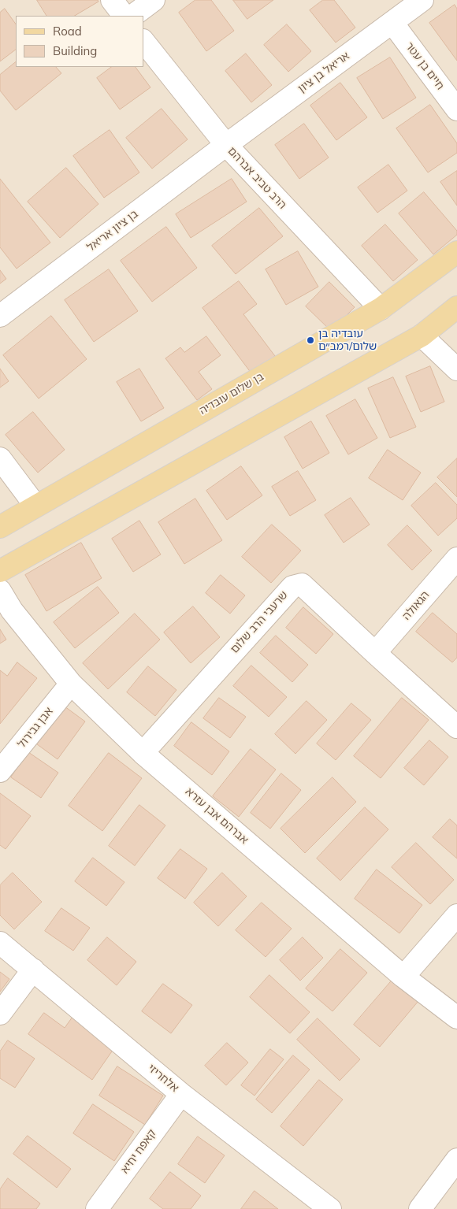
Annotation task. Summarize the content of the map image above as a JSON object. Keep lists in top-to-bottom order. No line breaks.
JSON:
{"streets":{"main road":["בן שלום עובדיה"],"street":["חיים בן עטר","אריאל בן ציון","הרב טביב אברהם","בן ציון אריאל","הגאולה","שרעבי הרב שלום","אבן גבירול","אברהם אבן עזרא","אלחריזי","קאפח יחיא"]},"crossings":[["חיים בן עטר","אריאל בן ציון"],["אריאל בן ציון","הרב טביב אברהם"],["אריאל בן ציון","בן ציון אריאל"],["הרב טביב אברהם","בן ציון אריאל"],["הרב טביב אברהם","בן שלום עובדיה"],["הגאולה","שרעבי הרב שלום"],["שרעבי הרב שלום","אברהם אבן עזרא"],["אבן גבירול","אברהם אבן עזרא"],["אלחריזי","קאפח יחיא"]],"places":["עובדיה בן שלום/רמב״ם"],"legend":["Road","Building"]}
